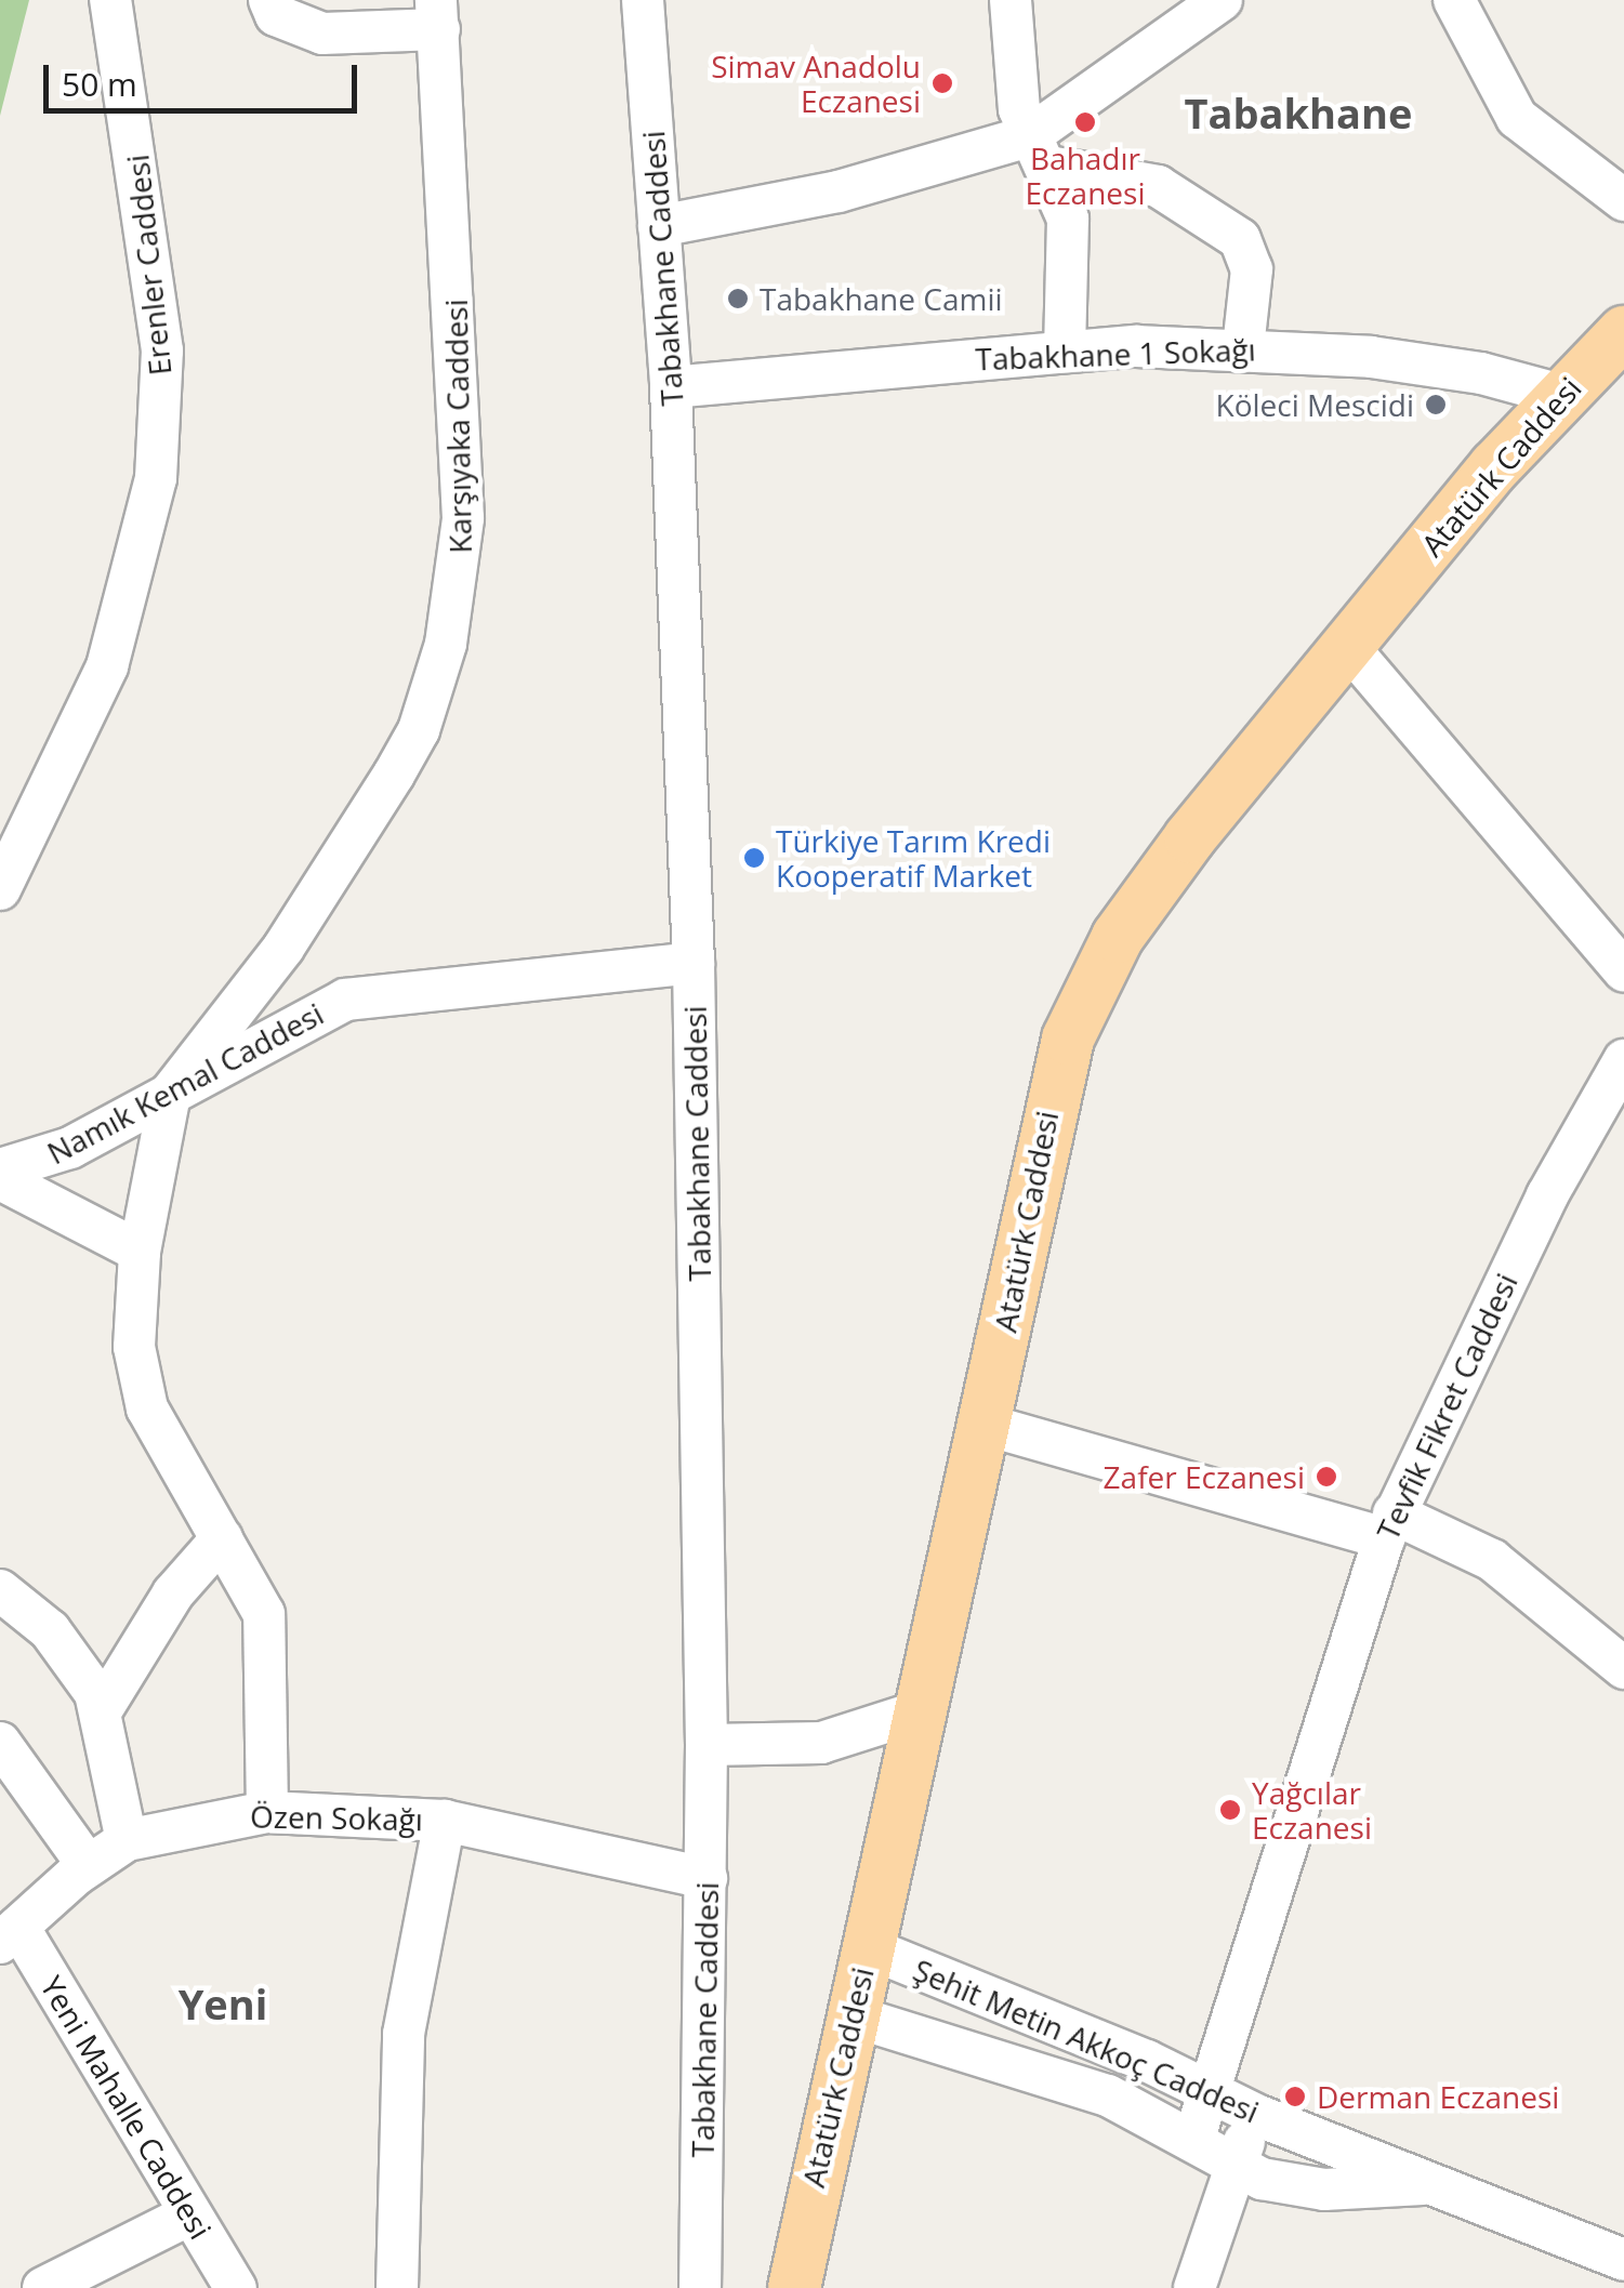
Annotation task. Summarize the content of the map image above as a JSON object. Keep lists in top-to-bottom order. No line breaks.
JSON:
{"streets":{"main road":["Atatürk Caddesi"],"street":["Erenler Caddesi","Tabakhane Caddesi","Tabakhane 1 Sokağı","Karşıyaka Caddesi","Namık Kemal Caddesi","Tevfik Fikret Caddesi","Özen Sokağı","Şehit Metin Akkoç Caddesi","Yeni Mahalle Caddesi"]},"crossings":[["Tabakhane Caddesi","Tabakhane 1 Sokağı"],["Tabakhane Caddesi","Namık Kemal Caddesi"],["Tabakhane Caddesi","Özen Sokağı"],["Tabakhane 1 Sokağı","Atatürk Caddesi"],["Karşıyaka Caddesi","Namık Kemal Caddesi"],["Atatürk Caddesi","Şehit Metin Akkoç Caddesi"],["Tevfik Fikret Caddesi","Şehit Metin Akkoç Caddesi"],["Özen Sokağı","Yeni Mahalle Caddesi"]],"districts":["Tabakhane","Yeni"],"places":["Simav Anadolu Eczanesi","Bahadır Eczanesi","Tabakhane Camii","Köleci Mescidi","Türkiye Tarım Kredi Kooperatif Market","Zafer Eczanesi","Yağcılar Eczanesi","Derman Eczanesi"],"scale_bar":"50 m"}
